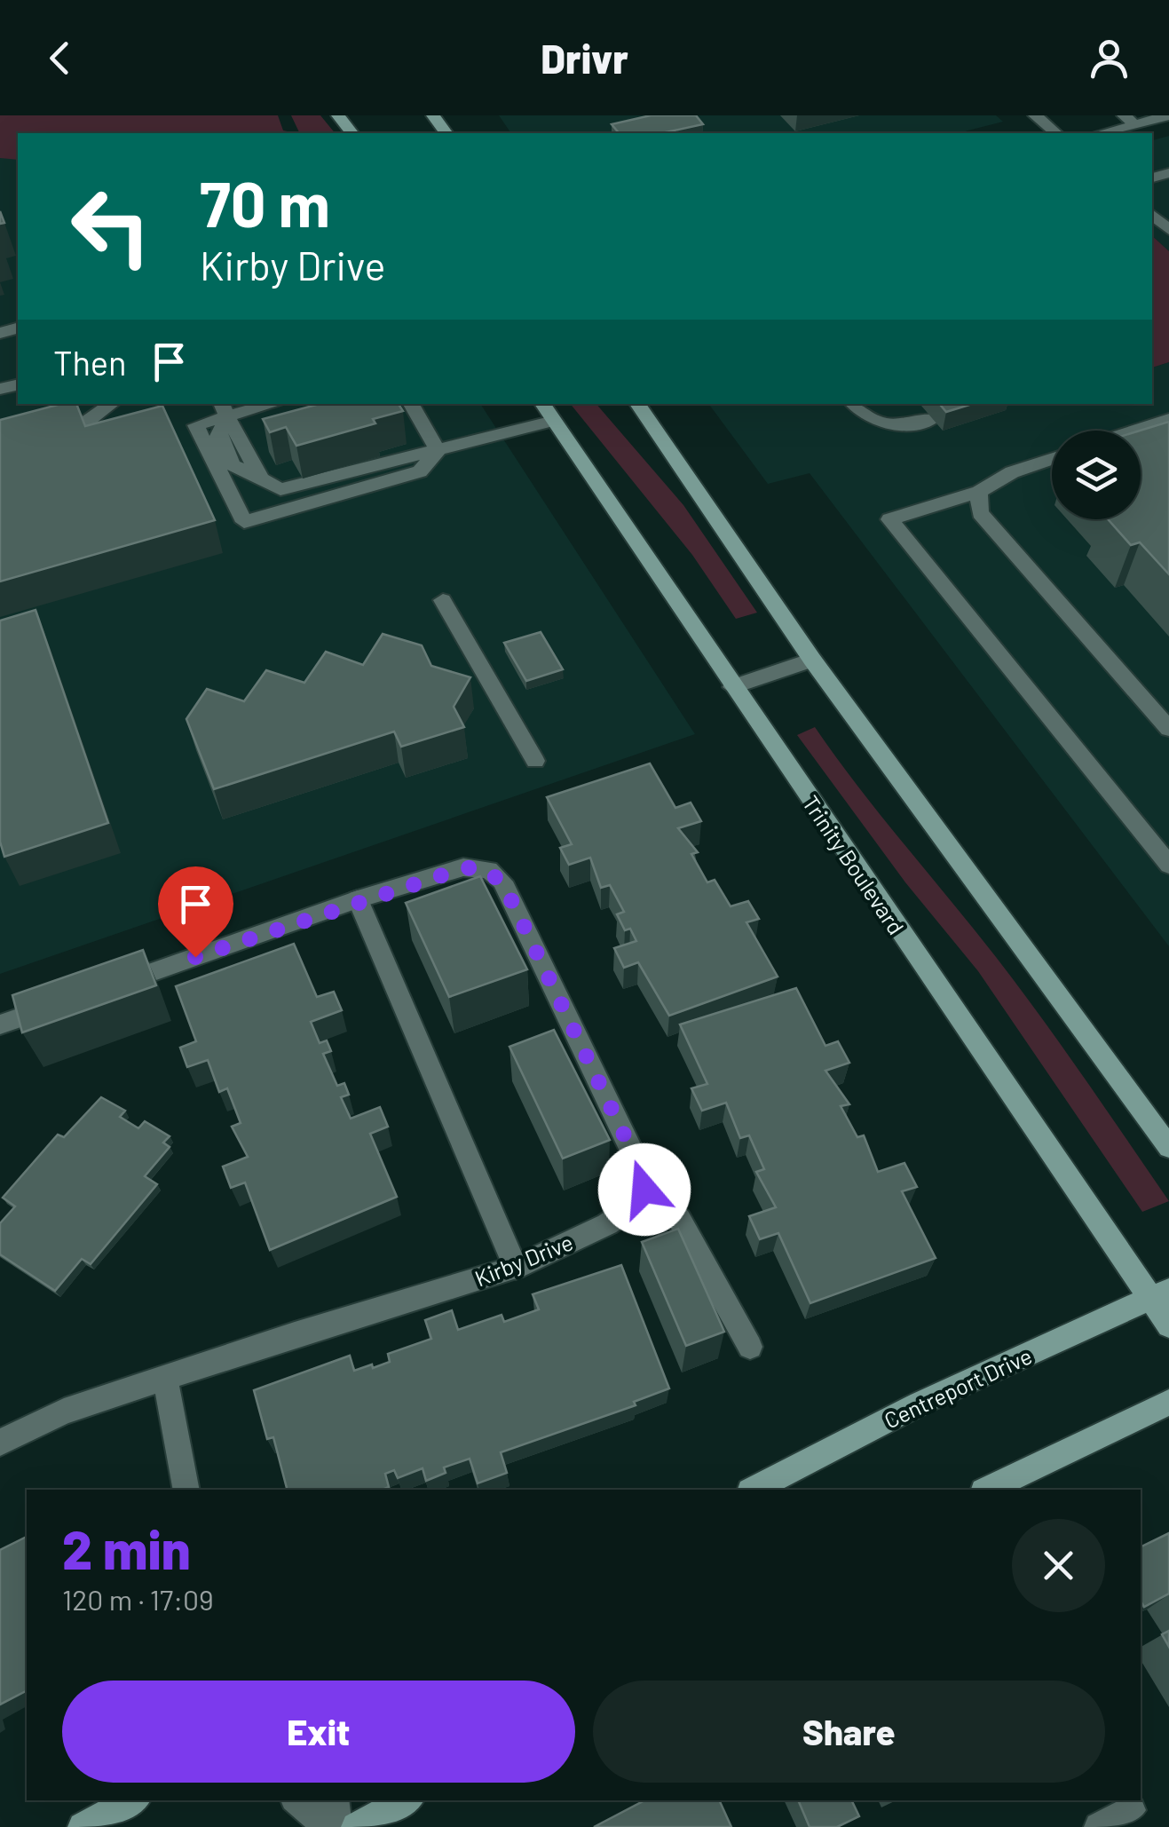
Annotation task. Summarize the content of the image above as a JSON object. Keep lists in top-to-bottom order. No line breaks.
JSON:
{"streets":{"main road":["Trinity Boulevard","Centreport Drive"],"street":["Kirby Drive"]},"crossings":[["Trinity Boulevard","Centreport Drive"]],"page":{"header":"Drivr","turn":["70 m","Kirby Drive"],"then":"Then","heading":["2 min","120 m · 17:09"],"buttons":["Exit","Share"]}}
